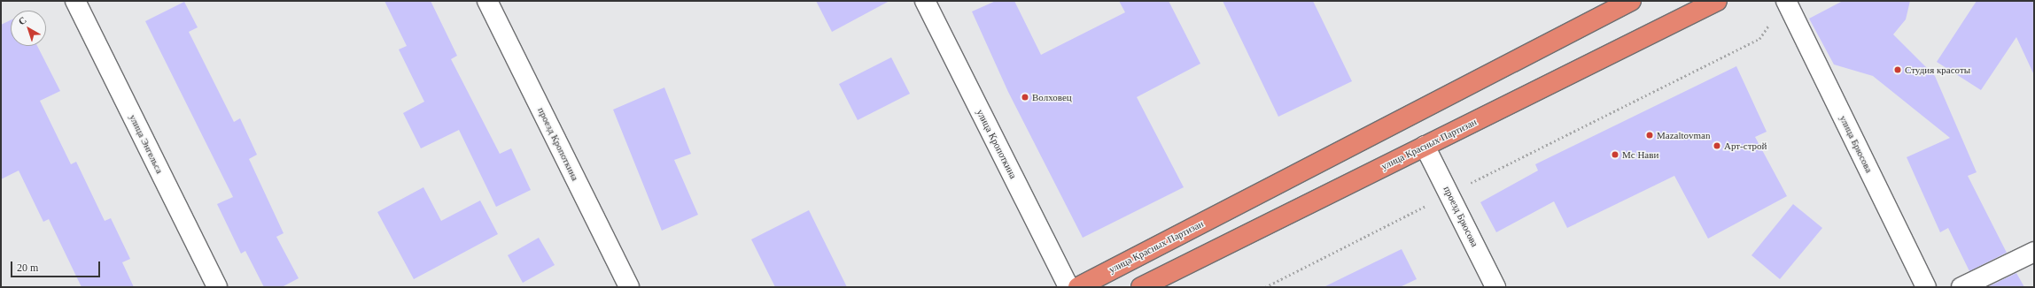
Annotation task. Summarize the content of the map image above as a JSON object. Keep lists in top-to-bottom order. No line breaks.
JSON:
{"streets":{"highway":["улица Красных Партизан"],"street":["улица Энгельса","проезд Кропоткина","улица Кропоткина","улица Брюсова","проезд Брюсова"]},"crossings":[["улица Красных Партизан","проезд Брюсова"]],"places":["Студия красоты","Волховец","Mazaltovman","Арт-строй","Мс Нави"],"scale_bar":"20 m","north":"top left"}
